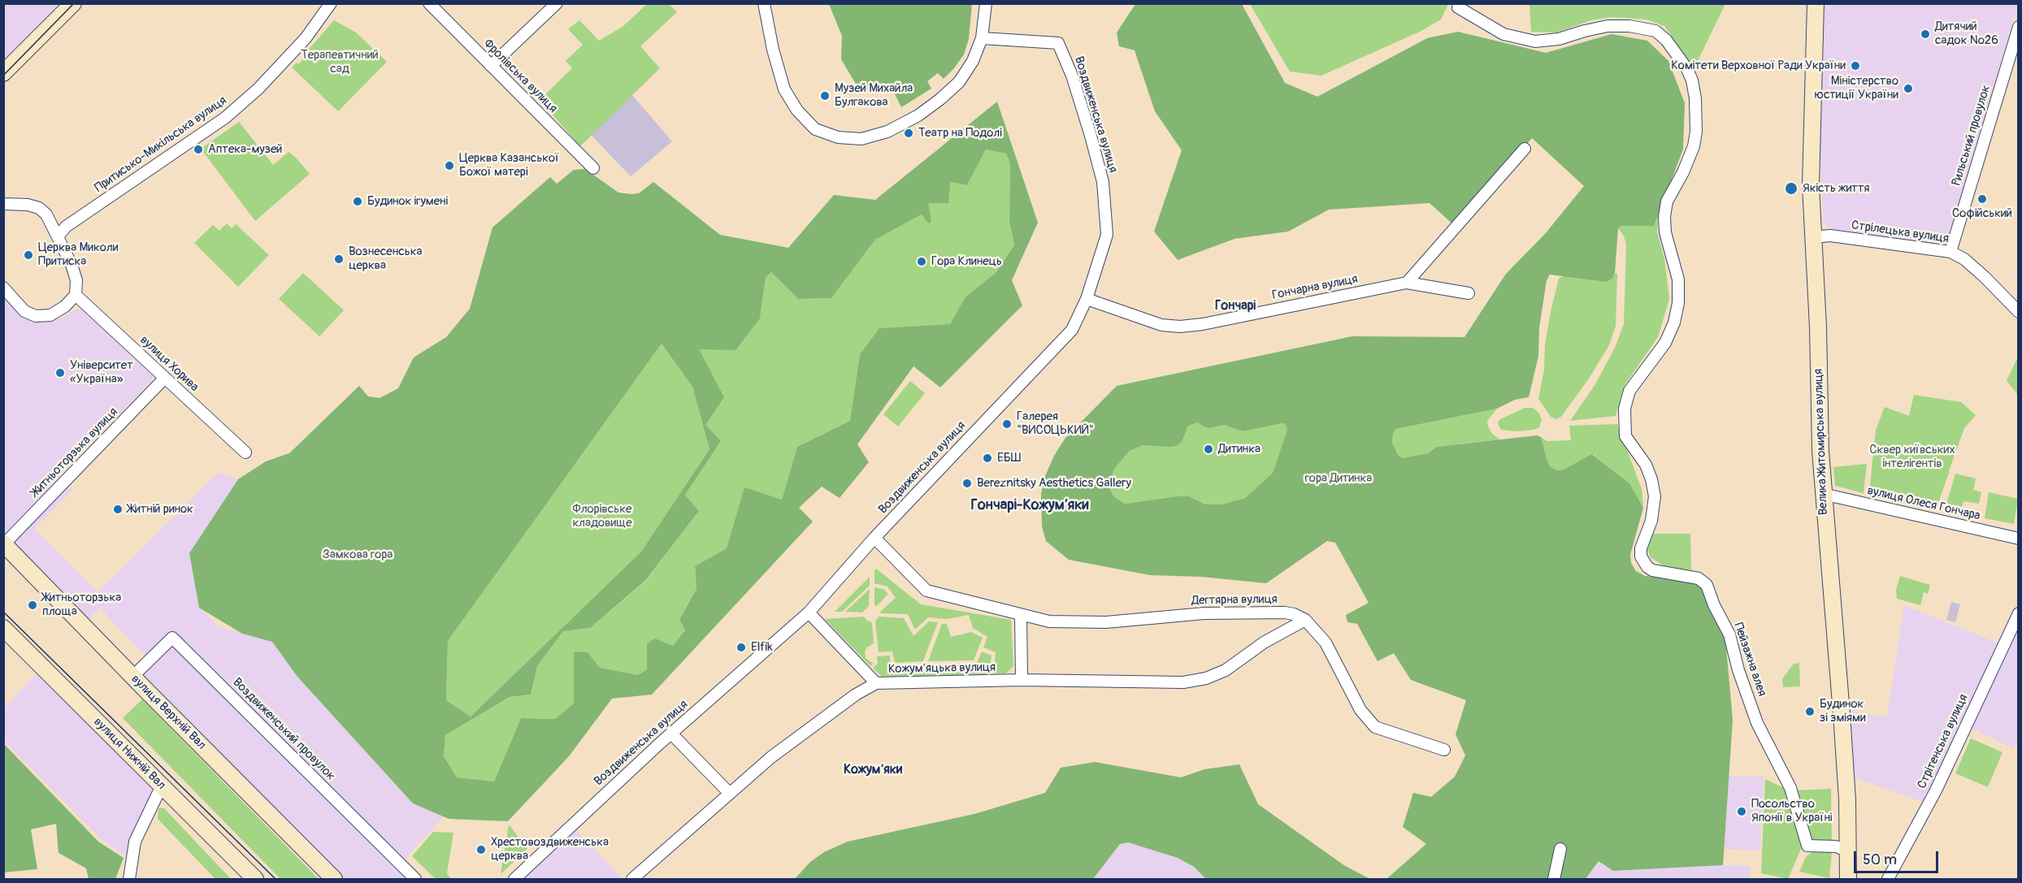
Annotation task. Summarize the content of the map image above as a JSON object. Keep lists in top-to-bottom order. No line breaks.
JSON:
{"streets":{"main road":["Велика Житомирська вулиця","вулиця Верхній Вал","вулиця Нижній Вал"],"street":["Фролівська вулиця","Воздвиженська вулиця","Рильський провулок","Притисько-Микільська вулиця","Стрілецька вулиця","Гончарна вулиця","вулиця Хорива","Житньоторзька вулиця","вулиця Олеся Гончара","Дегтярна вулиця","Пейзажна алея","Кожумʼяцька вулиця","Воздвиженський провулок","Стрітенська вулиця"]},"crossings":[["Воздвиженська вулиця","Гончарна вулиця"],["Воздвиженська вулиця","Дегтярна вулиця"],["Рильський провулок","Стрілецька вулиця"],["Стрілецька вулиця","Велика Житомирська вулиця"],["вулиця Хорива","Житньоторзька вулиця"],["Велика Житомирська вулиця","вулиця Олеся Гончара"],["Велика Житомирська вулиця","Пейзажна алея"],["Житньоторзька вулиця","вулиця Верхній Вал"],["Дегтярна вулиця","Кожумʼяцька вулиця"],["вулиця Верхній Вал","Воздвиженський провулок"]],"districts":["Гончарі","Гончарі-Кожумʼяки","Кожумʼяки"],"parks":["Терапевтичний сад","Сквер київських інтелігентів","гора Дитинка","Флорівське кладовище","Замкова гора"],"places":["Дитячий садок №26","Комітети Верховної Ради України","Міністерство юстиції України","Музей Михайла Булгакова","Театр на Подолі","Аптека-музей","Церква Казанської Божої матері","Якість життя","Софійський","Будинок ігумені","Церква Миколи Притиска","Вознесенська церква","Гора Клинець","Університет «Україна»","Галерея \"ВИСОЦЬКИЙ\"","Дитинка","ЕБШ","Bereznitsky Aesthetics Gallery","Житній ринок","Житньоторзька площа","Elfik","Будинок зі зміями","Посольство Японії в Україні","Хрестовоздвиженська церква"],"scale_bar":"50 m"}
